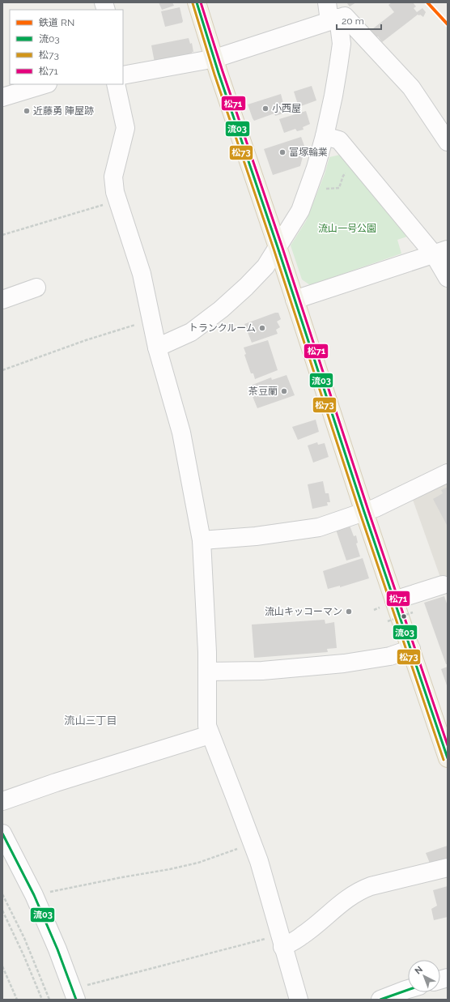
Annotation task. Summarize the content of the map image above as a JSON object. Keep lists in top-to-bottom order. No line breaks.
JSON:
{"districts":["流山三丁目"],"parks":["流山一号公園"],"places":["小西屋","近藤勇 陣屋跡","富塚輪業","トランクルーム","茶豆蘭","流山キッコーマン"],"lines":["rail line RN","transit line 流03","transit line 松71","transit line 松73"],"legend":["鉄道 RN","流03","松73","松71"],"scale_bar":"20 m","north":"top left"}
